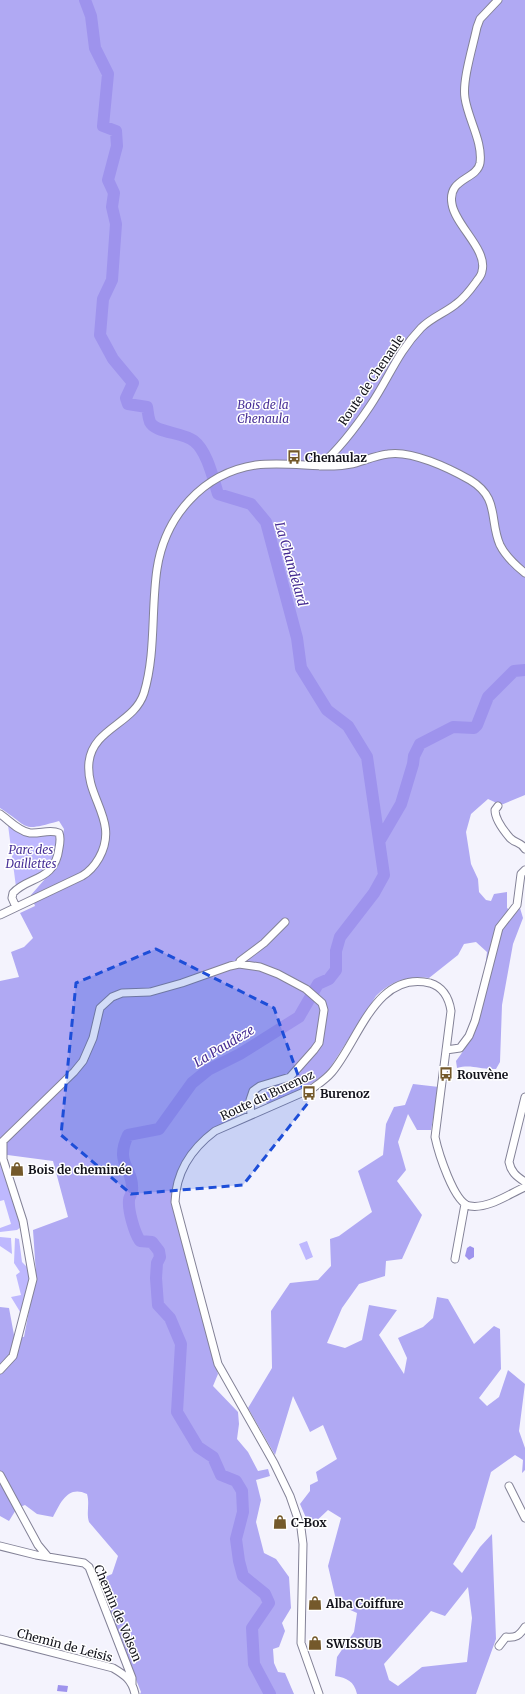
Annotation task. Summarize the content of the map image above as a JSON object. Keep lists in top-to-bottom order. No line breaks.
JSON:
{"streets":{"street":["Route de Chenaule","Route du Burenoz","Chemin de Volson","Chemin de Leisis"]},"crossings":[["Chemin de Volson","Chemin de Leisis"]],"water":["La Chandelard","La Paudèze"],"parks":["Bois de la Chenaula","Parc des Daillettes"],"places":{"bus stop":["Chenaulaz","Rouvène","Burenoz"],"shop":["Bois de cheminée","C-Box","Alba Coiffure","SWISSUB"]}}
